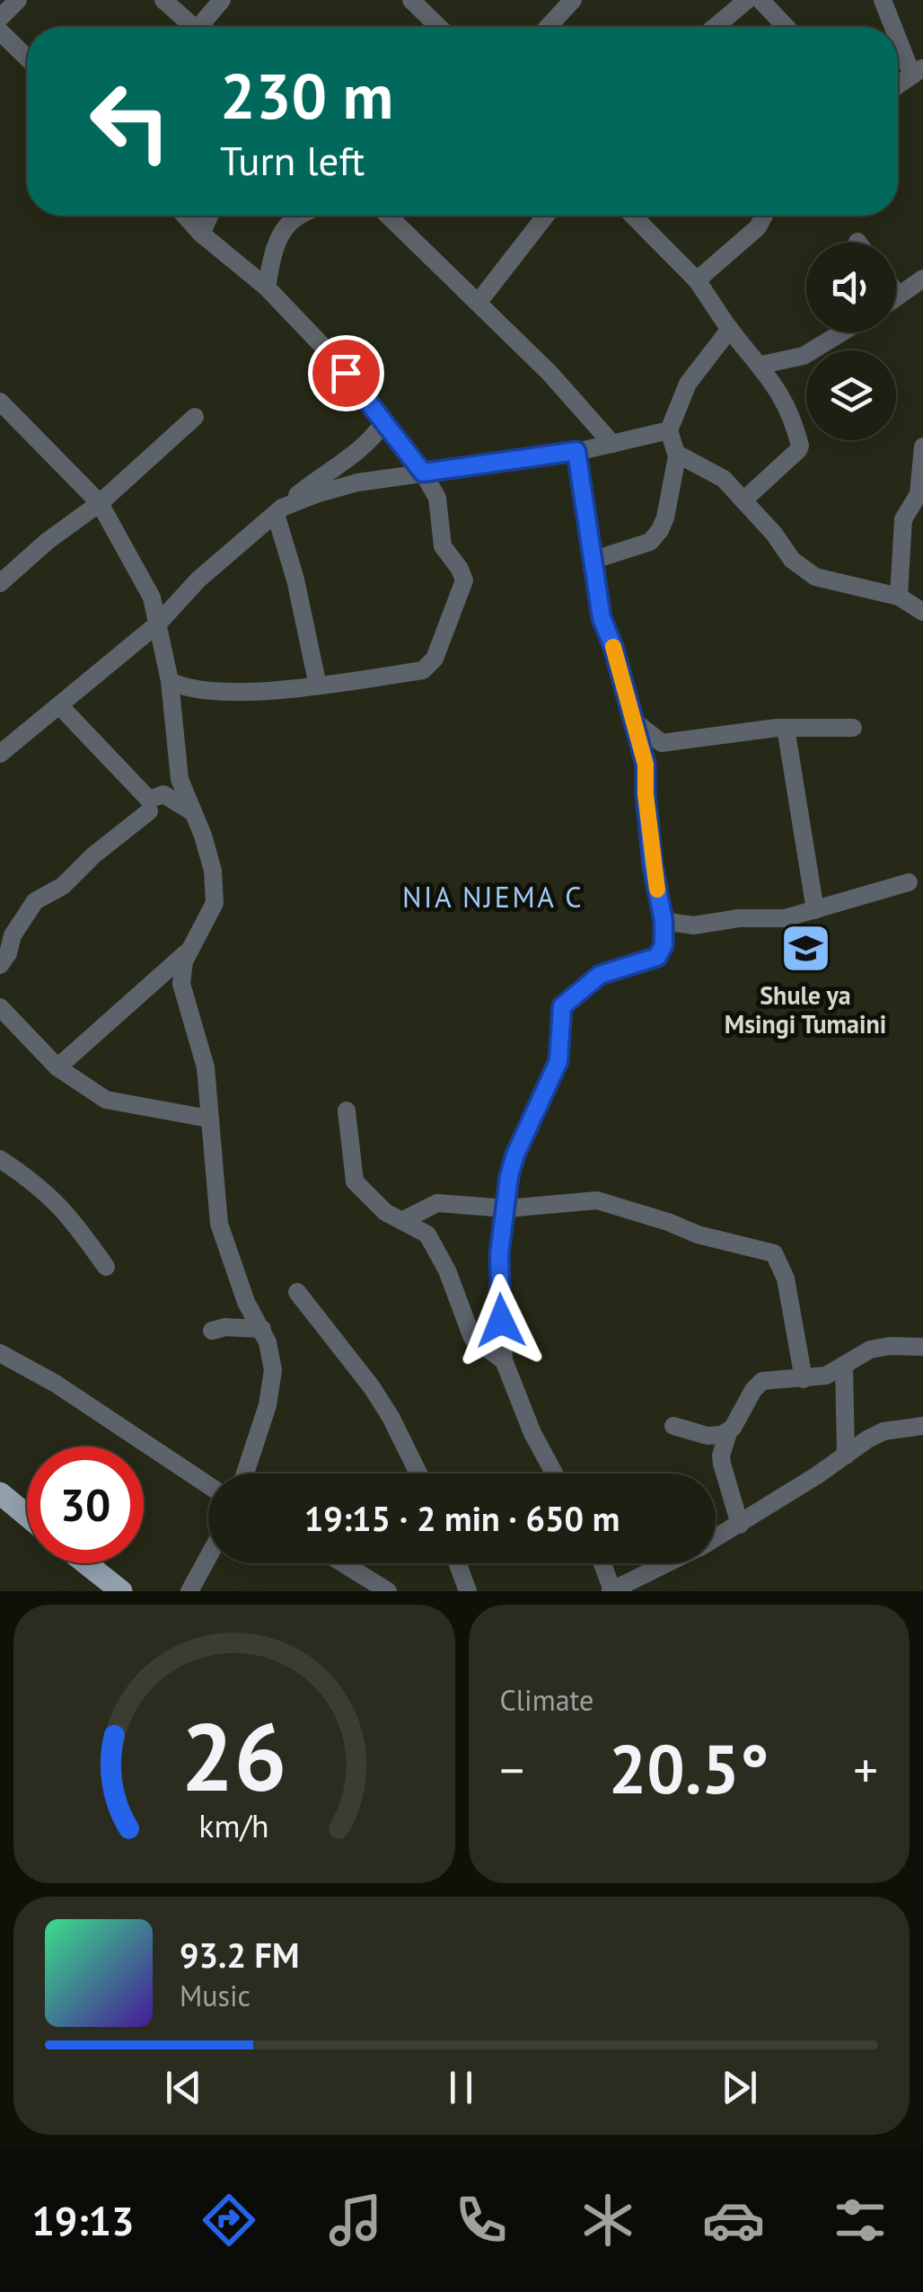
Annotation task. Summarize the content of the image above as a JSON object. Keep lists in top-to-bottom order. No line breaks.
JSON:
{"districts":["NIA NJEMA C"],"places":{"school or university":["Shule ya Msingi Tumaini"]},"page":{"turn":["230 m","Turn left"],"limit":"30","trip":"19:15 · 2 min · 650 m","tile":"Climate","heat":["−","20.5°","+"],"song":["93.2 FM","Music"],"tabs":"19:13","gauge":["26","km/h"]}}
